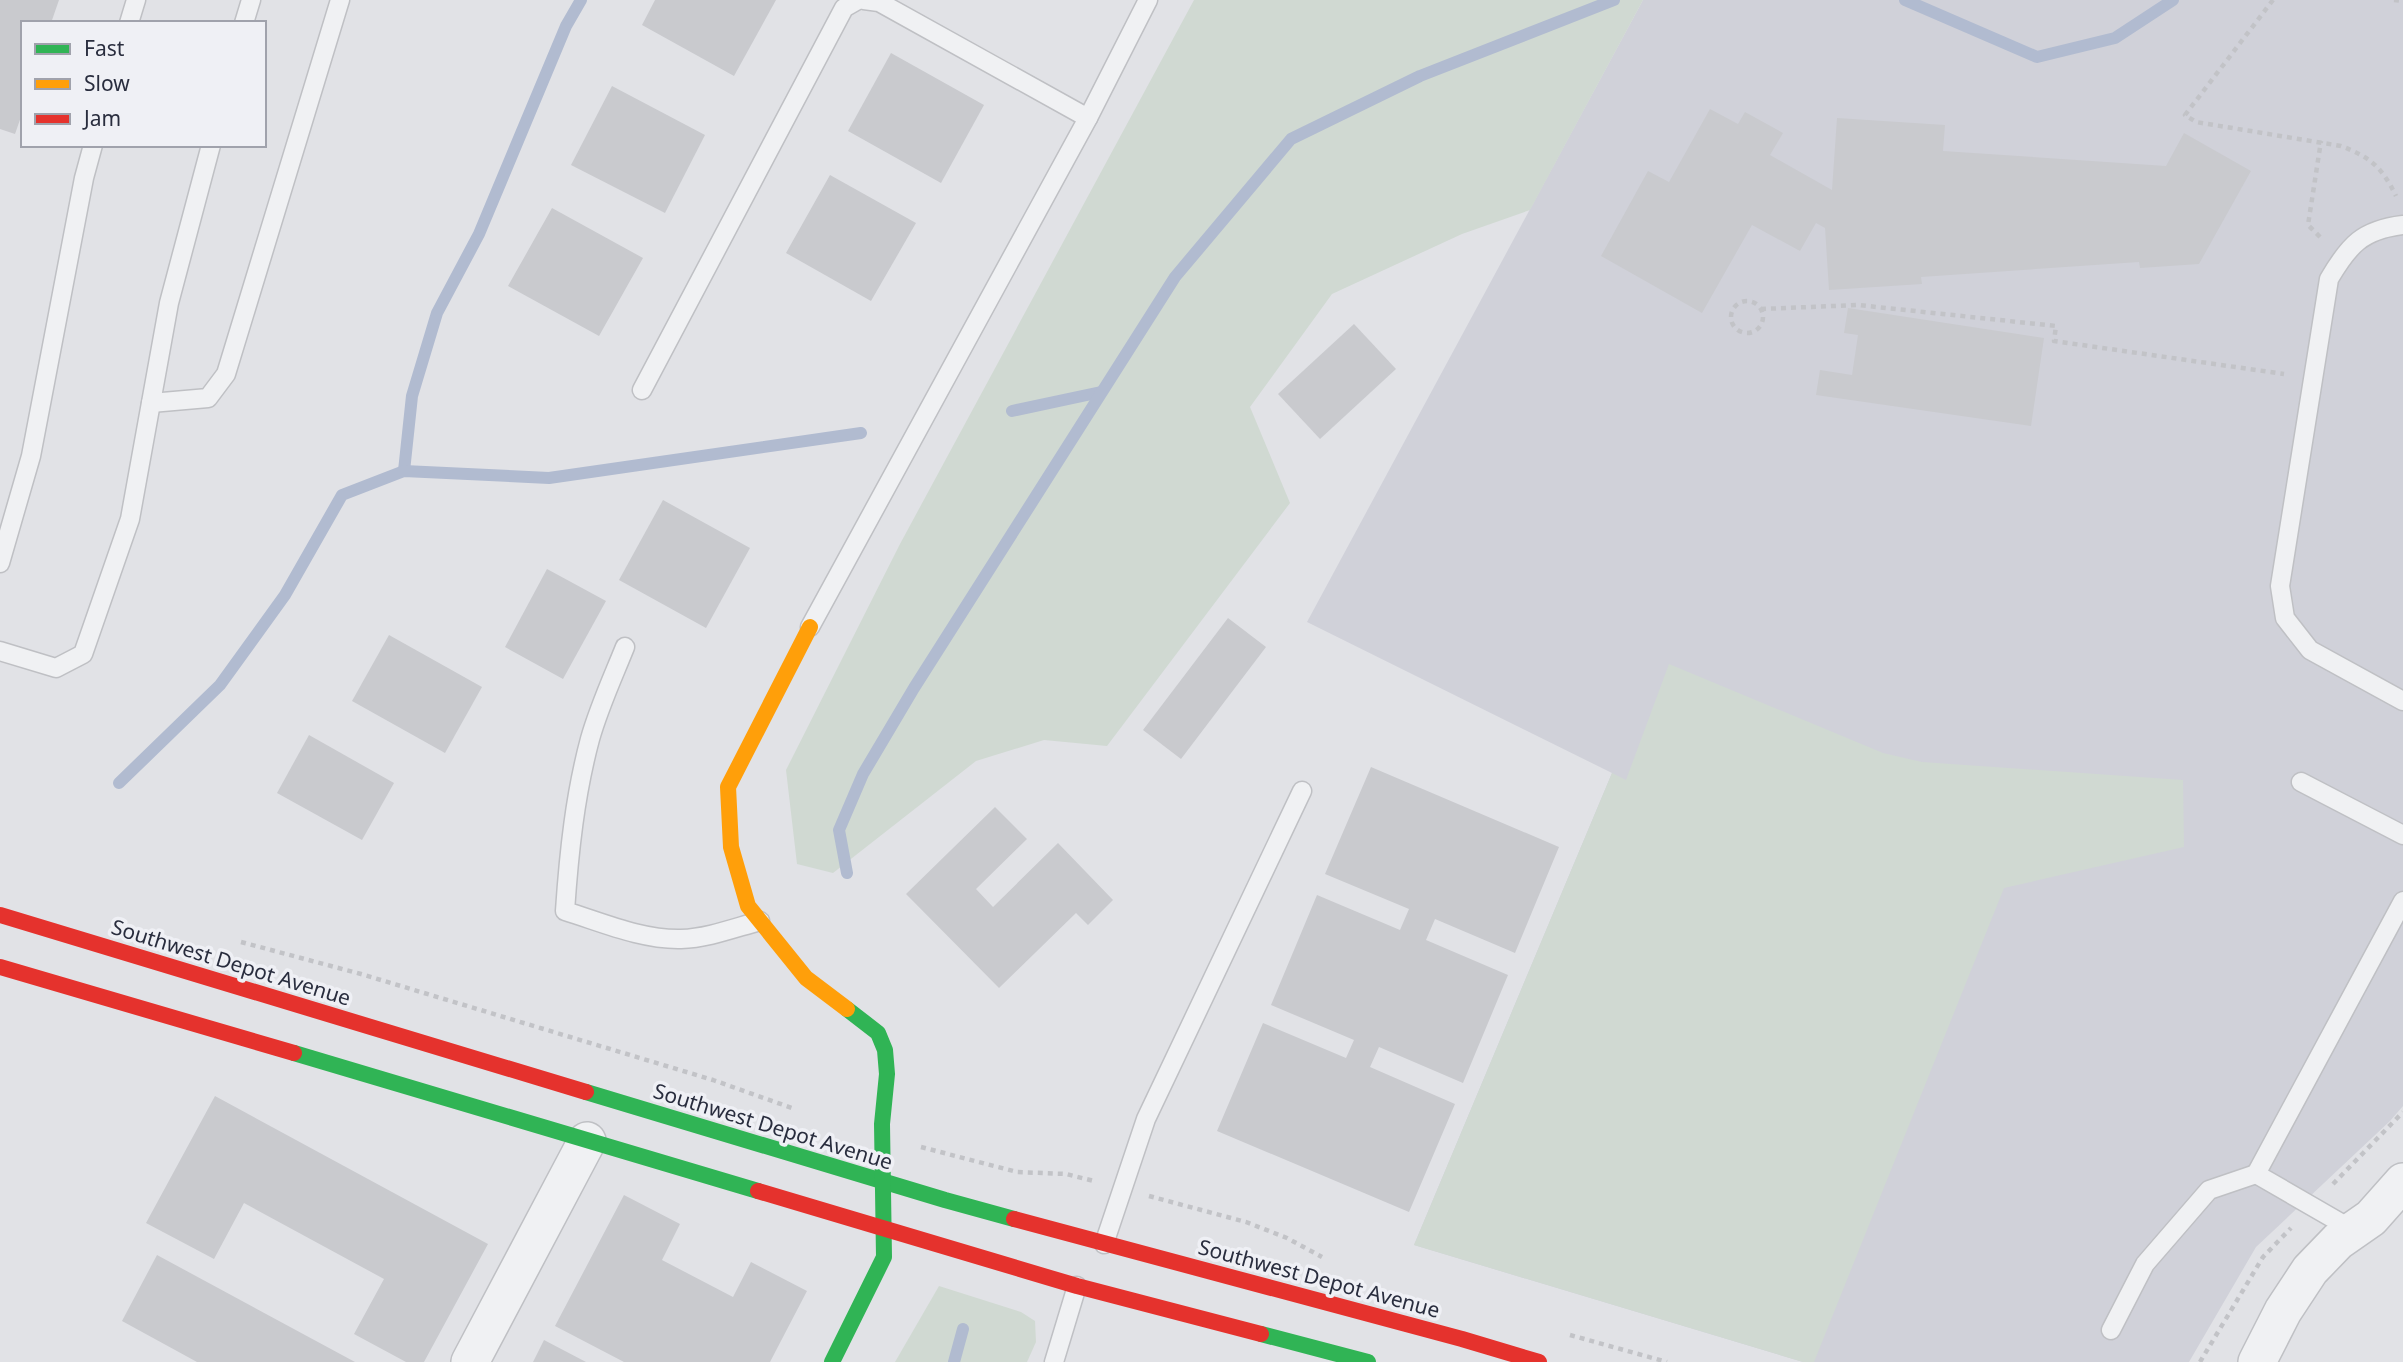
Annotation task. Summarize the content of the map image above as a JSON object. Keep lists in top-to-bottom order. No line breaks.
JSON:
{"streets":{"street":["Southwest Depot Avenue"]},"legend":["Fast","Slow","Jam"]}
